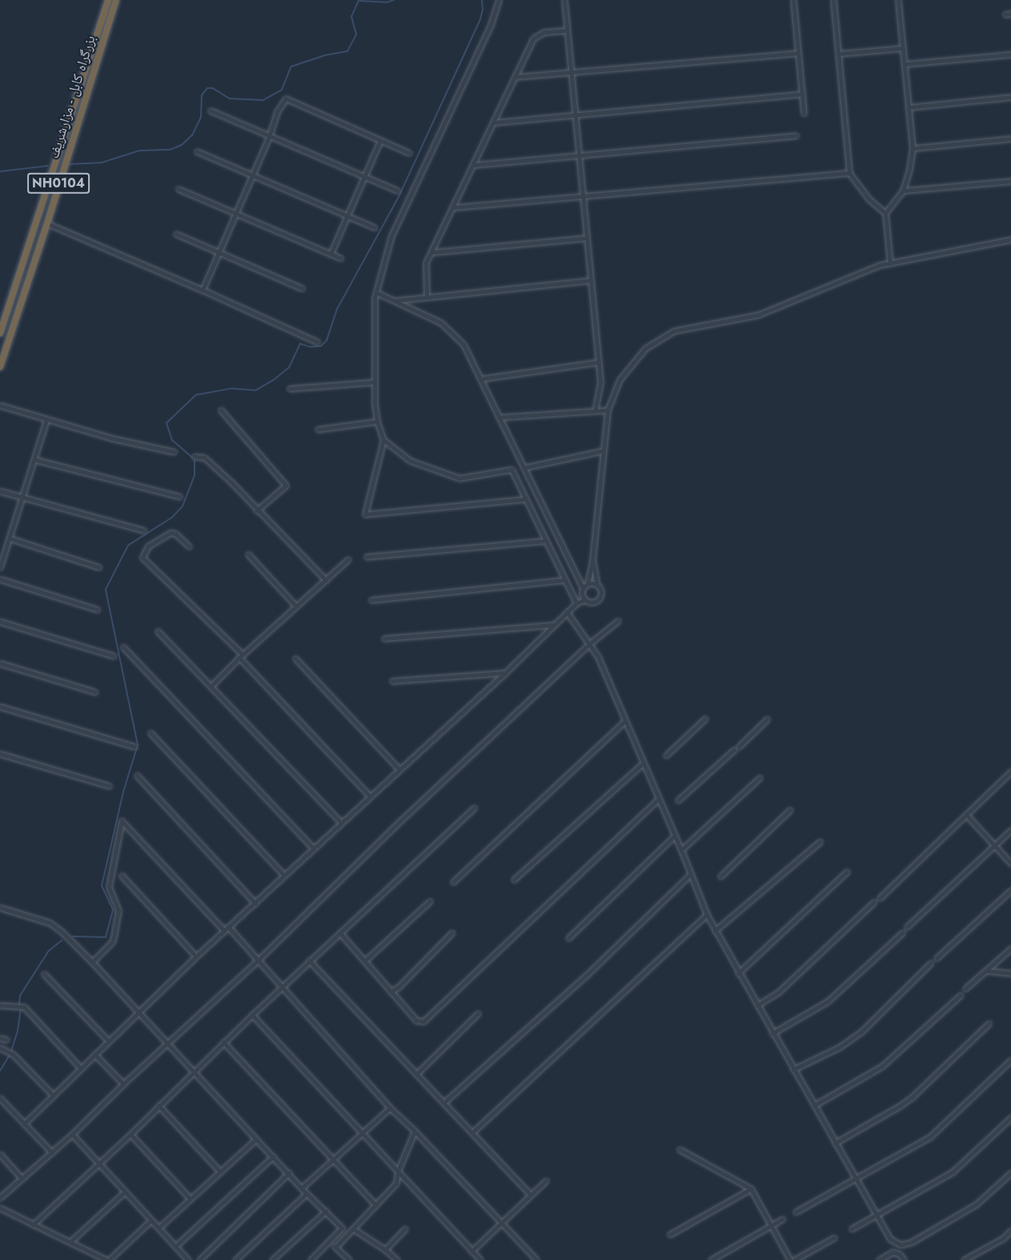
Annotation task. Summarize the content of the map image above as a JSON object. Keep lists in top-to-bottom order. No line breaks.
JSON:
{"streets":{"highway":["بزرگراه کابل - مزارشریف","NH0104"]}}
